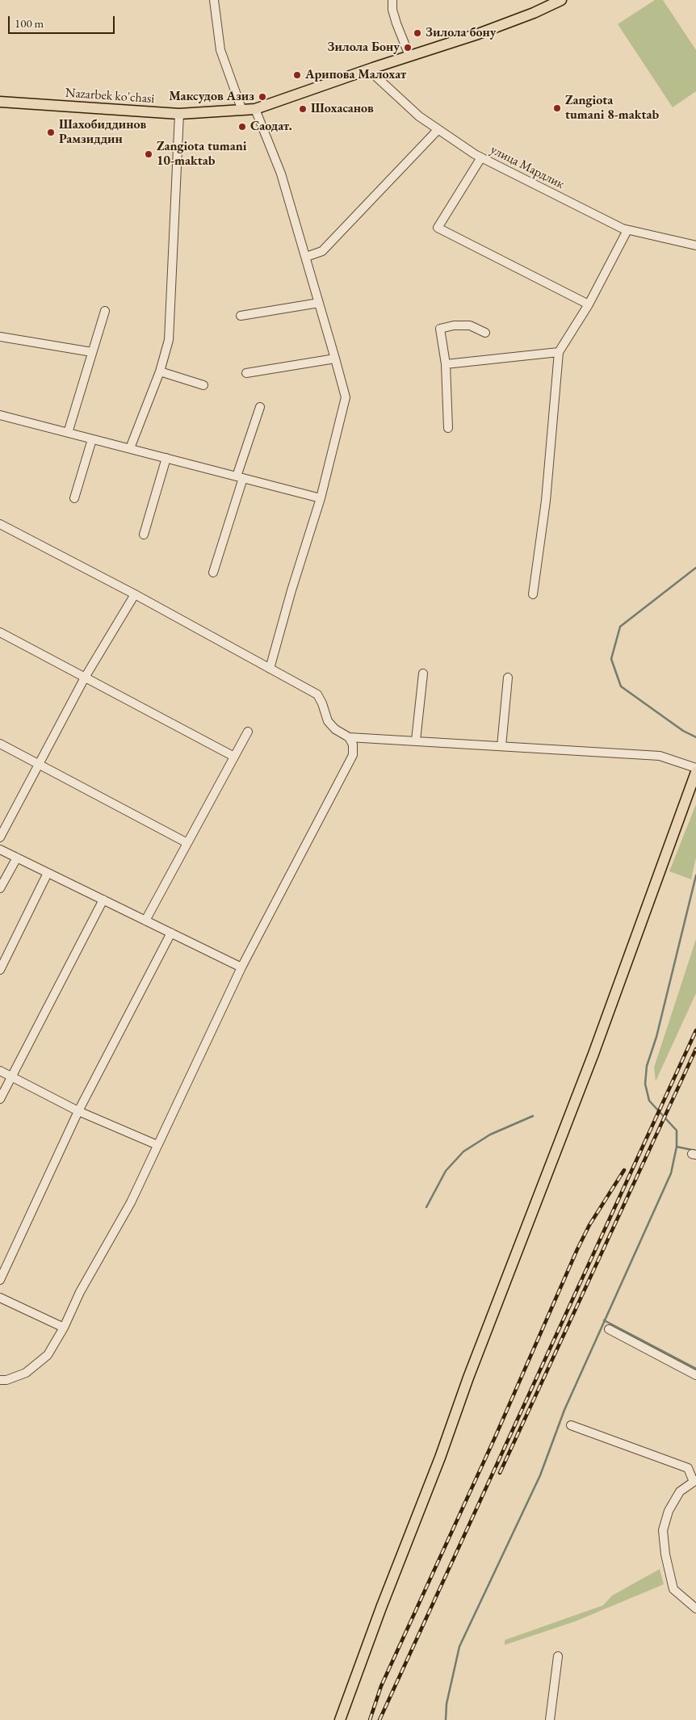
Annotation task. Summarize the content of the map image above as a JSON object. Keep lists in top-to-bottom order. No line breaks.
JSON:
{"streets":{"main road":["Nazarbek ko'chasi"],"street":["улица Мардлик"]},"crossings":[["Nazarbek ko'chasi","улица Мардлик"]],"places":["Зилола бону","Зилола Бону","Арипова Малохат","Максудов Азиз","Zangiota tumani 8-maktab","Шохасанов","Саодат.","Шахобиддинов Рамзиддин","Zangiota tumani 10-maktab"],"scale_bar":"100 m"}
